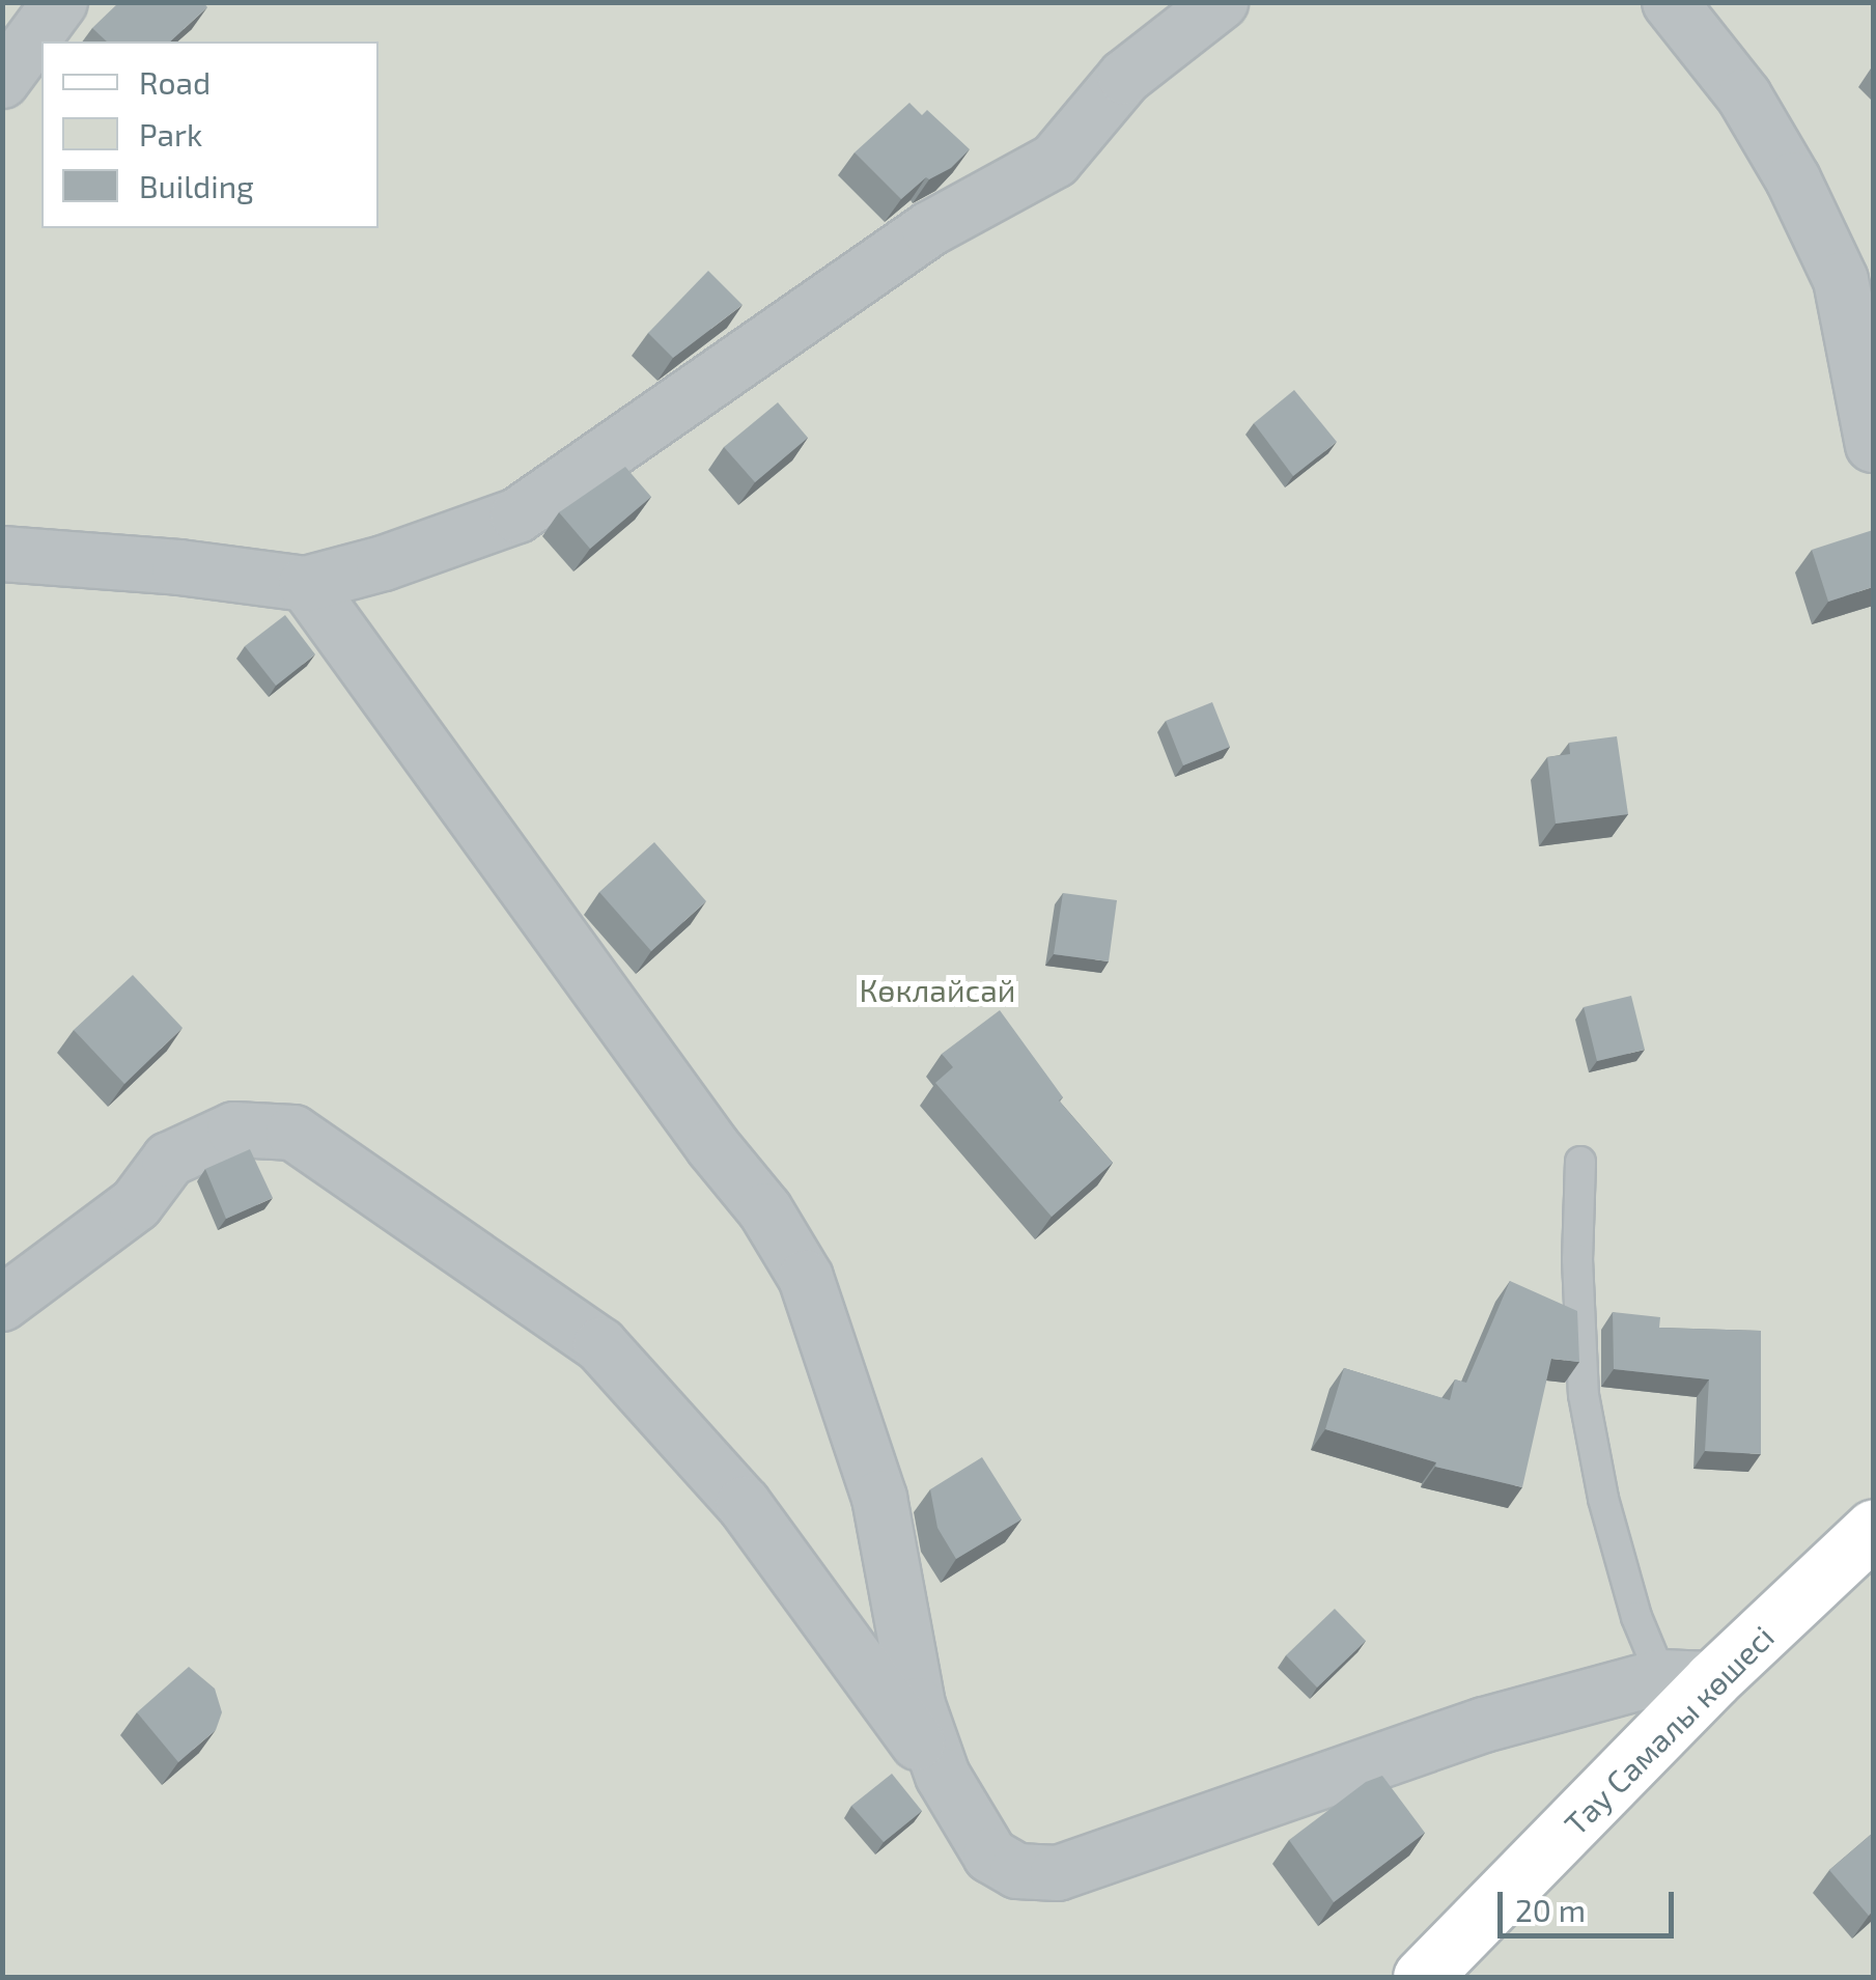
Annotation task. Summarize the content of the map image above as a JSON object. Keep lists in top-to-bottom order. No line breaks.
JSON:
{"streets":{"street":["Тау Самалы көшесі"]},"parks":["Көклайсай"],"legend":["Road","Park","Building"],"scale_bar":"20 m"}
